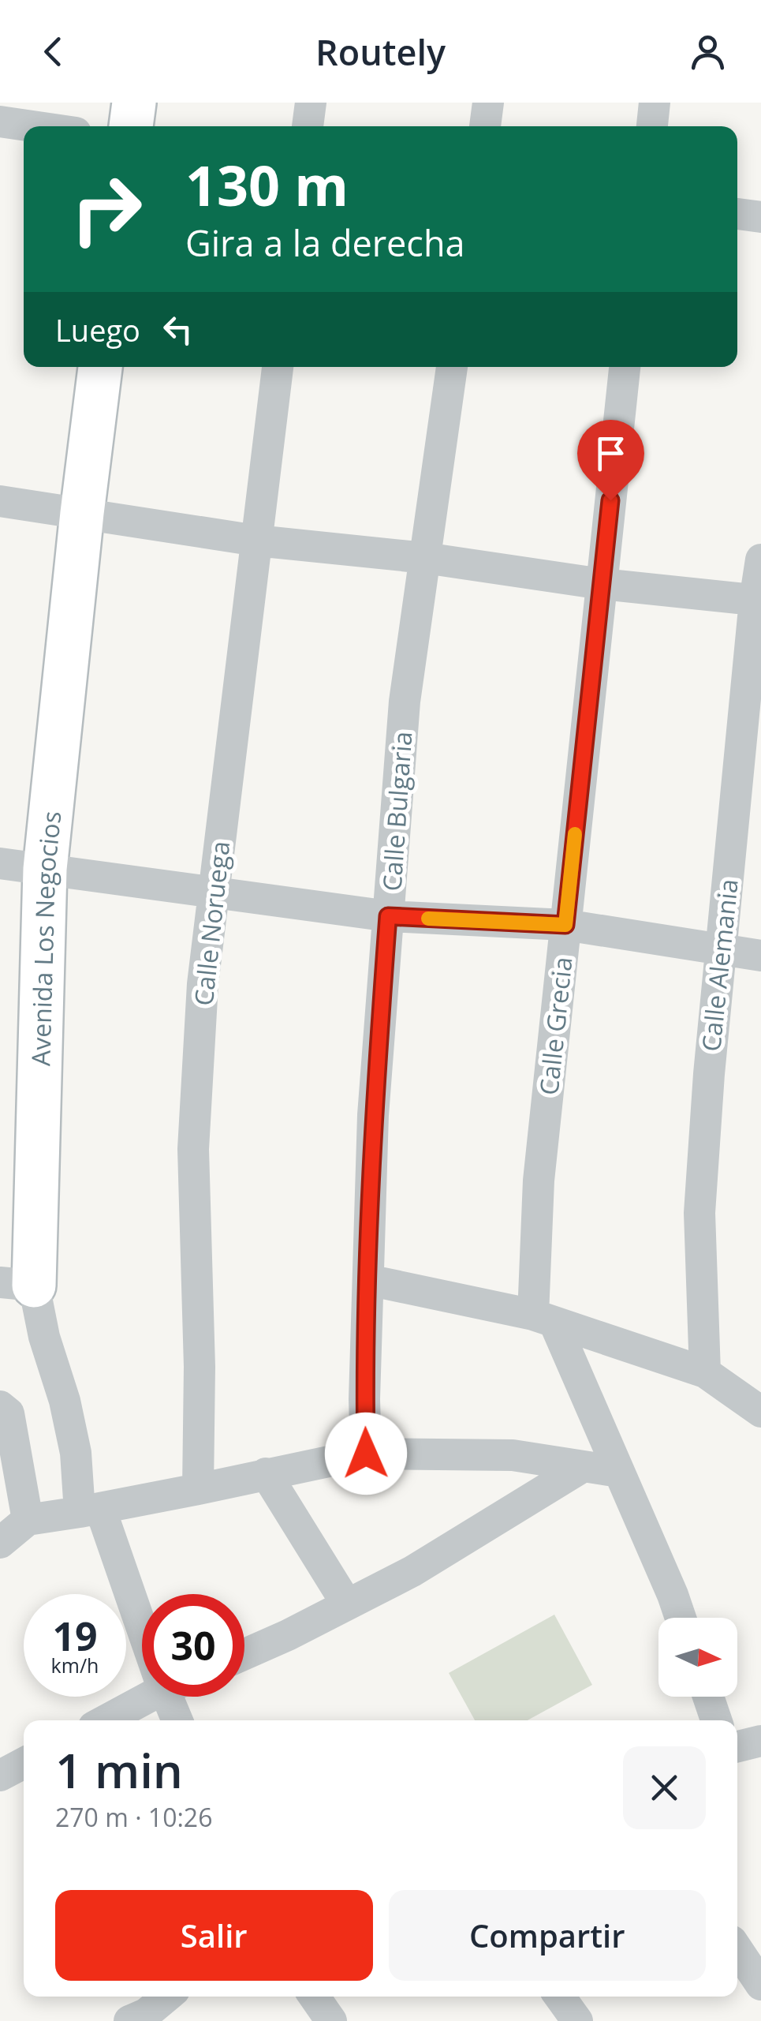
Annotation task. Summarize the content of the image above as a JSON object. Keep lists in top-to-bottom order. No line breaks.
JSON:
{"streets":{"street":["Calle Bulgaria","Calle Noruega","Avenida Los Negocios","Calle Alemania","Calle Grecia"]},"north":"right","page":{"header":"Routely","turn":["130 m","Gira a la derecha"],"then":"Luego","speed":"19 km/h","limit":"30","heading":["1 min","270 m · 10:26"],"buttons":["Salir","Compartir"]}}
